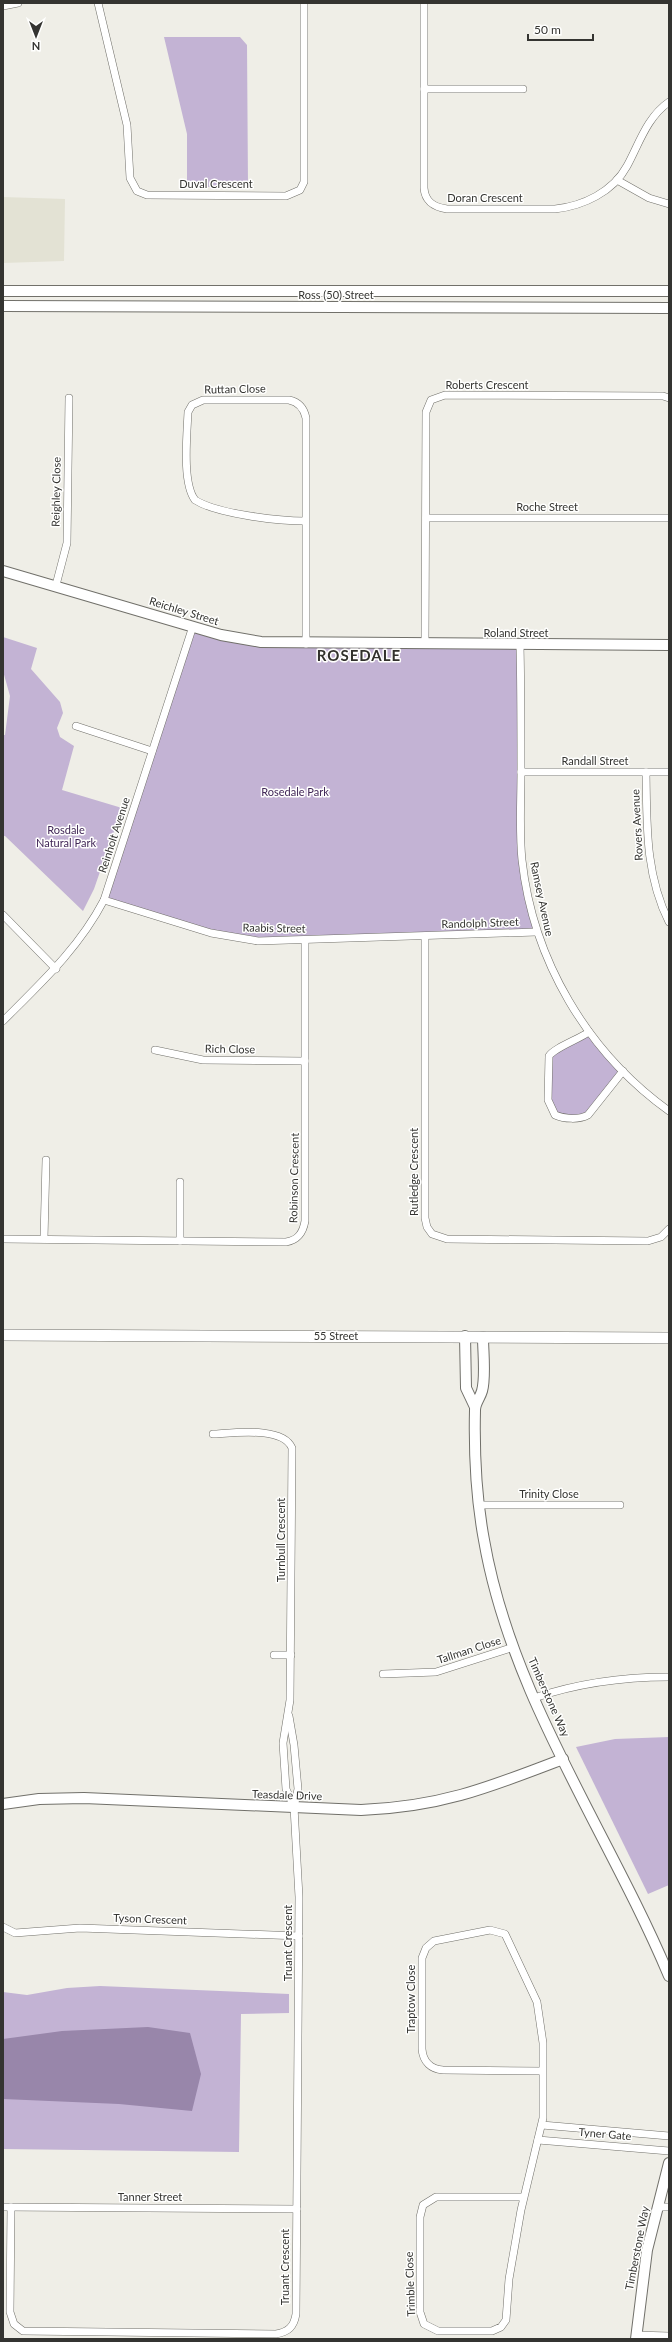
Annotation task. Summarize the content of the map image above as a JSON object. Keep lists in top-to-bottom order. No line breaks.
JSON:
{"streets":{"main road":["55 Street"],"street":["Duval Crescent","Doran Crescent","Ross (50) Street","Roberts Crescent","Ruttan Close","Reighley Close","Roche Street","Reichley Street","Roland Street","Randall Street","Rovers Avenue","Reinholt Avenue","Ramsey Avenue","Randolph Street","Raabis Street","Rich Close","Rutledge Crescent","Robinson Crescent","Trinity Close","Turnbull Crescent","Tallman Close","Timberstone Way","Teasdale Drive","Tyson Crescent","Truant Crescent","Traptow Close","Tyner Gate","Tanner Street","Trimble Close"]},"crossings":[["Roberts Crescent","Roche Street"],["Roberts Crescent","Roland Street"],["Ruttan Close","Reichley Street"],["Reighley Close","Reichley Street"],["Reichley Street","Roland Street"],["Reichley Street","Reinholt Avenue"],["Roland Street","Ramsey Avenue"],["Randall Street","Rovers Avenue"],["Randall Street","Ramsey Avenue"],["Reinholt Avenue","Raabis Street"],["Ramsey Avenue","Randolph Street"],["Randolph Street","Raabis Street"],["Randolph Street","Rutledge Crescent"],["Raabis Street","Rutledge Crescent"],["Raabis Street","Robinson Crescent"],["Rich Close","Robinson Crescent"],["55 Street","Timberstone Way"],["Trinity Close","Timberstone Way"],["Turnbull Crescent","Teasdale Drive"],["Turnbull Crescent","Truant Crescent"],["Tallman Close","Timberstone Way"],["Timberstone Way","Teasdale Drive"],["Teasdale Drive","Truant Crescent"],["Tyson Crescent","Truant Crescent"],["Truant Crescent","Tanner Street"],["Traptow Close","Tyner Gate"],["Traptow Close","Trimble Close"],["Tyner Gate","Trimble Close"]],"districts":["ROSEDALE"],"parks":["Rosedale Park","Rosdale Natural Park"],"scale_bar":"50 m","north":"bottom"}
